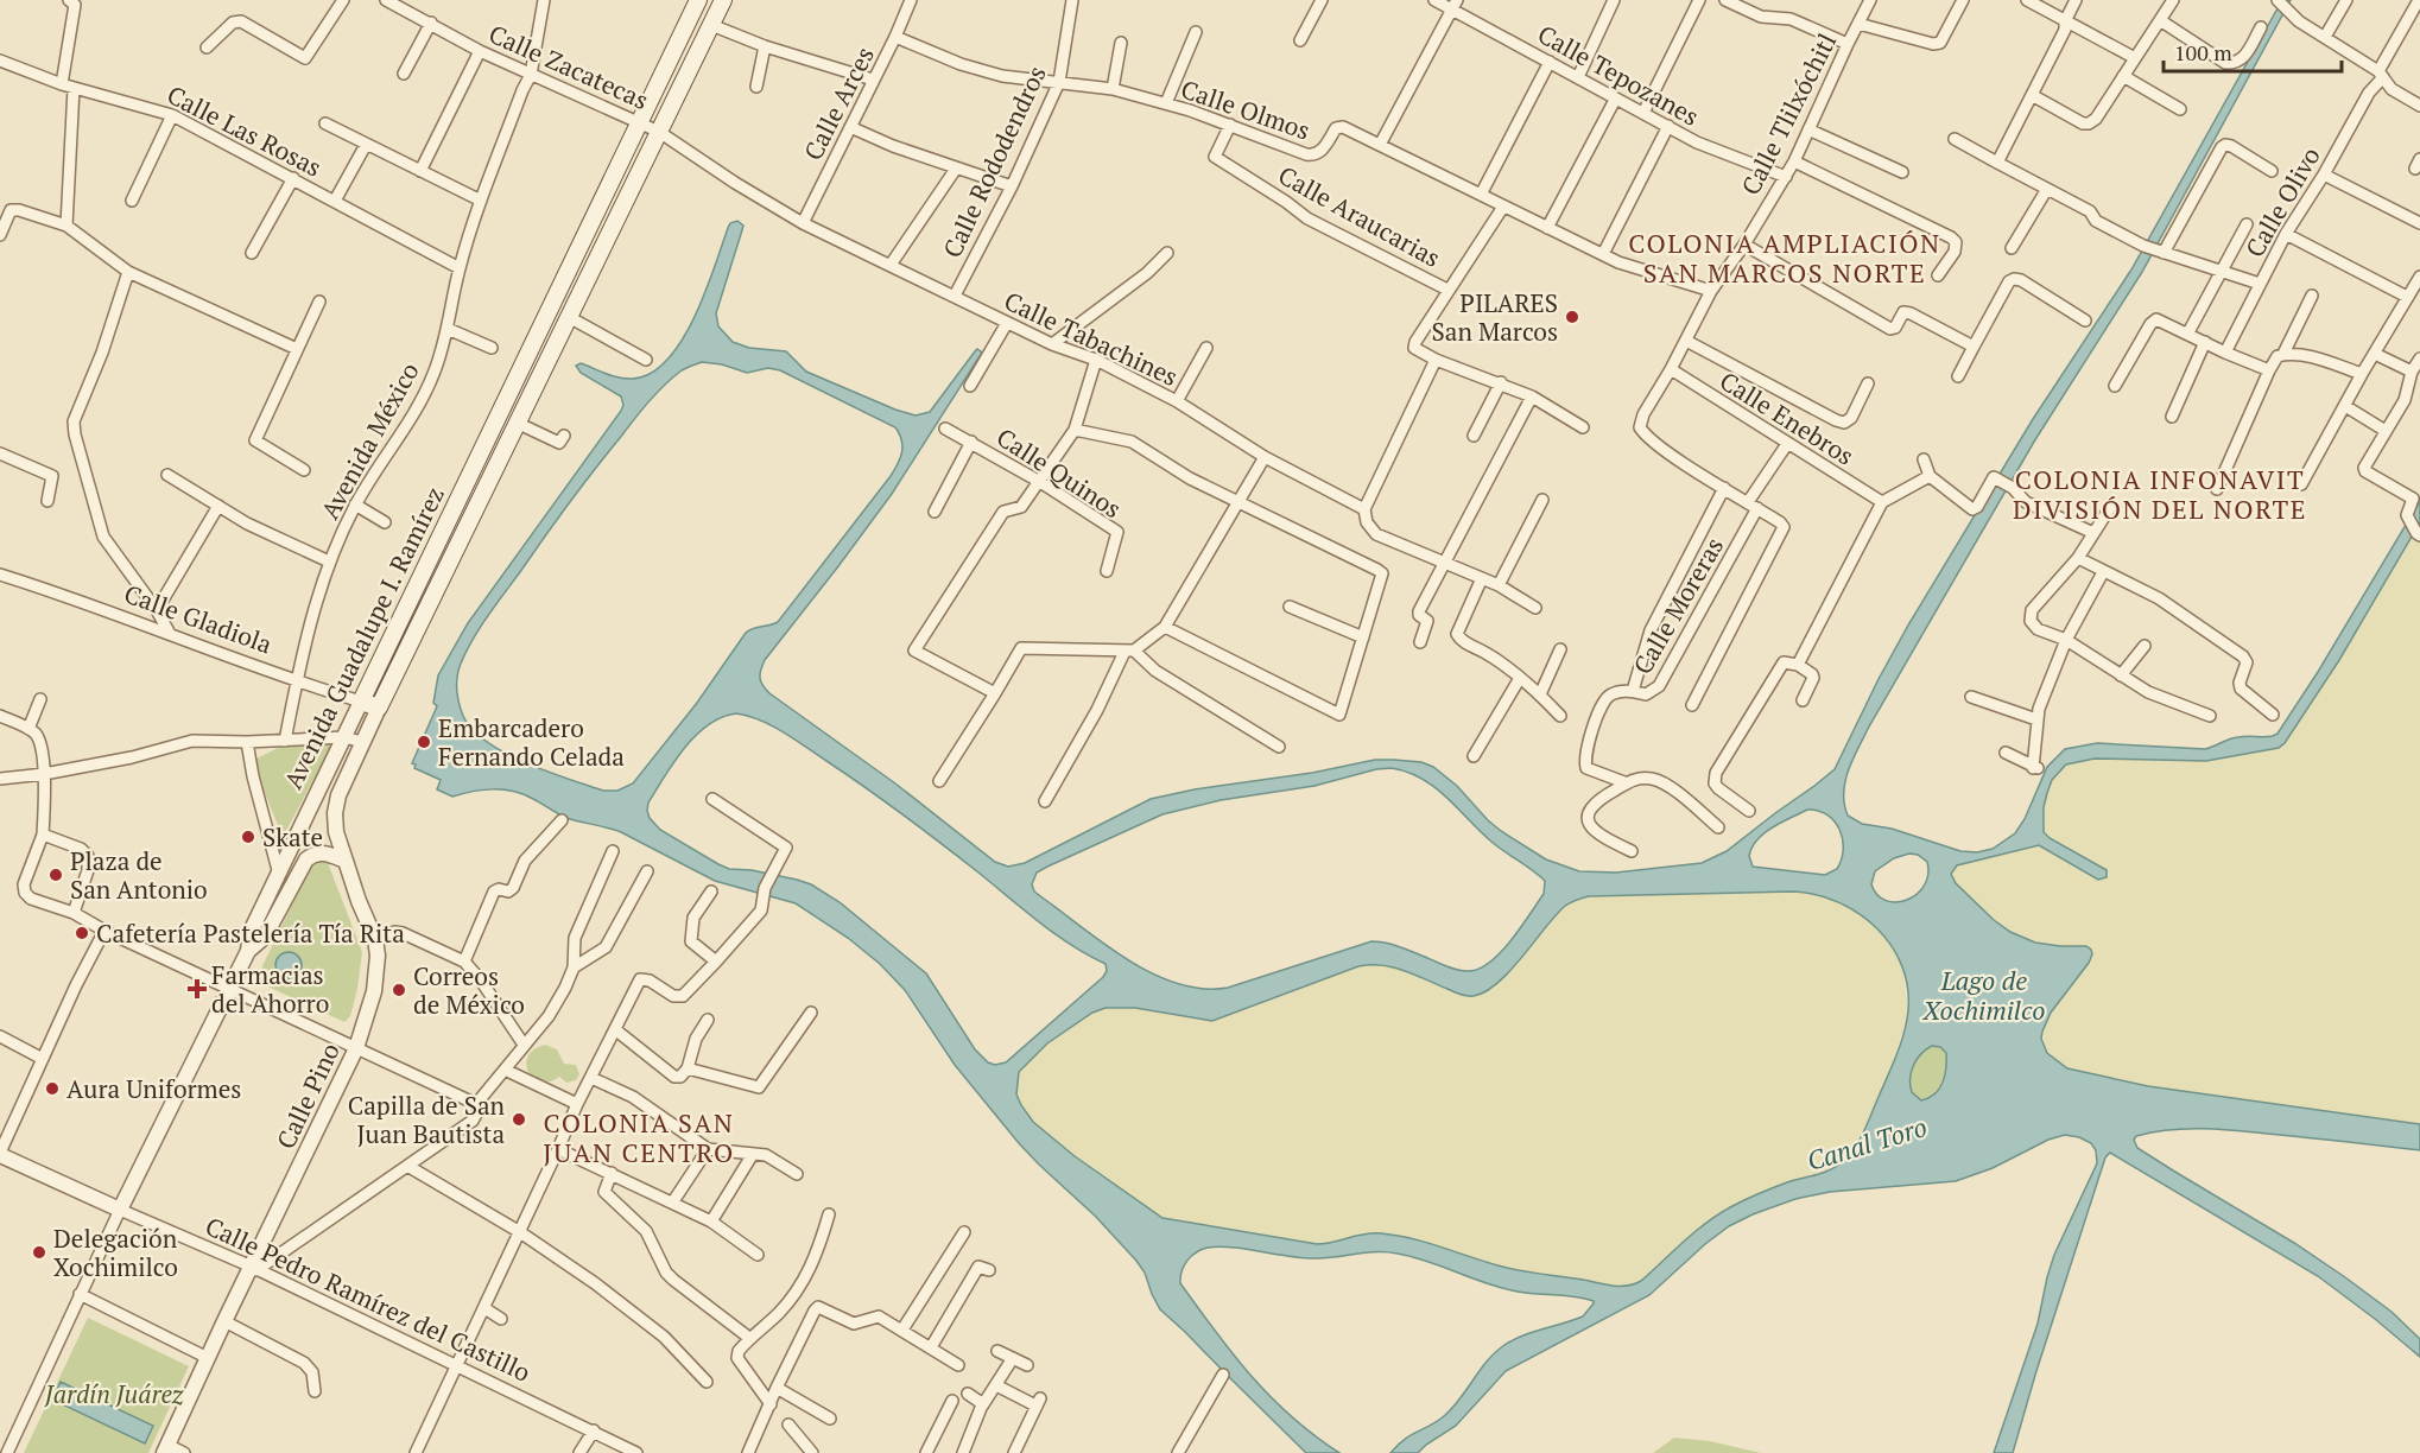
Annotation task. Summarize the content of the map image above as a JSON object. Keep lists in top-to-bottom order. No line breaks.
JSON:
{"streets":{"main road":["Calle Gladiola","Avenida Guadalupe I. Ramírez"],"street":["Calle Zacatecas","Calle Tepozanes","Calle Arces","Calle Olmos","Calle Tlilxóchitl","Calle Las Rosas","Calle Rododendros","Calle Olivo","Calle Araucarias","Calle Tabachines","Calle Enebros","Avenida México","Calle Quinos","Calle Moreras","Calle Pino","Calle Pedro Ramírez del Castillo"]},"crossings":[["Calle Zacatecas","Calle Tabachines"],["Calle Zacatecas","Avenida México"],["Calle Zacatecas","Avenida Guadalupe I. Ramírez"],["Calle Tepozanes","Calle Tlilxóchitl"],["Calle Arces","Calle Olmos"],["Calle Arces","Calle Tabachines"],["Calle Olmos","Calle Tlilxóchitl"],["Calle Olmos","Calle Rododendros"],["Calle Olmos","Calle Araucarias"],["Calle Tlilxóchitl","Calle Enebros"],["Calle Tlilxóchitl","Calle Moreras"],["Calle Las Rosas","Avenida México"],["Calle Rododendros","Calle Tabachines"],["Calle Tabachines","Avenida Guadalupe I. Ramírez"],["Avenida México","Calle Gladiola"],["Calle Gladiola","Avenida Guadalupe I. Ramírez"],["Avenida Guadalupe I. Ramírez","Calle Pino"],["Avenida Guadalupe I. Ramírez","Calle Pedro Ramírez del Castillo"],["Calle Pino","Calle Pedro Ramírez del Castillo"]],"districts":["COLONIA AMPLIACIÓN SAN MARCOS NORTE","COLONIA INFONAVIT DIVISIÓN DEL NORTE","COLONIA SAN JUAN CENTRO"],"water":["Lago de Xochimilco","Canal Toro"],"parks":["Jardín Juárez"],"places":{"other":["PILARES San Marcos","Embarcadero Fernando Celada","Skate","Plaza de San Antonio","Cafetería Pastelería Tía Rita","Correos de México","Aura Uniformes","Capilla de San Juan Bautista","Delegación Xochimilco"],"health":["Farmacias del Ahorro"]},"scale_bar":"100 m"}
